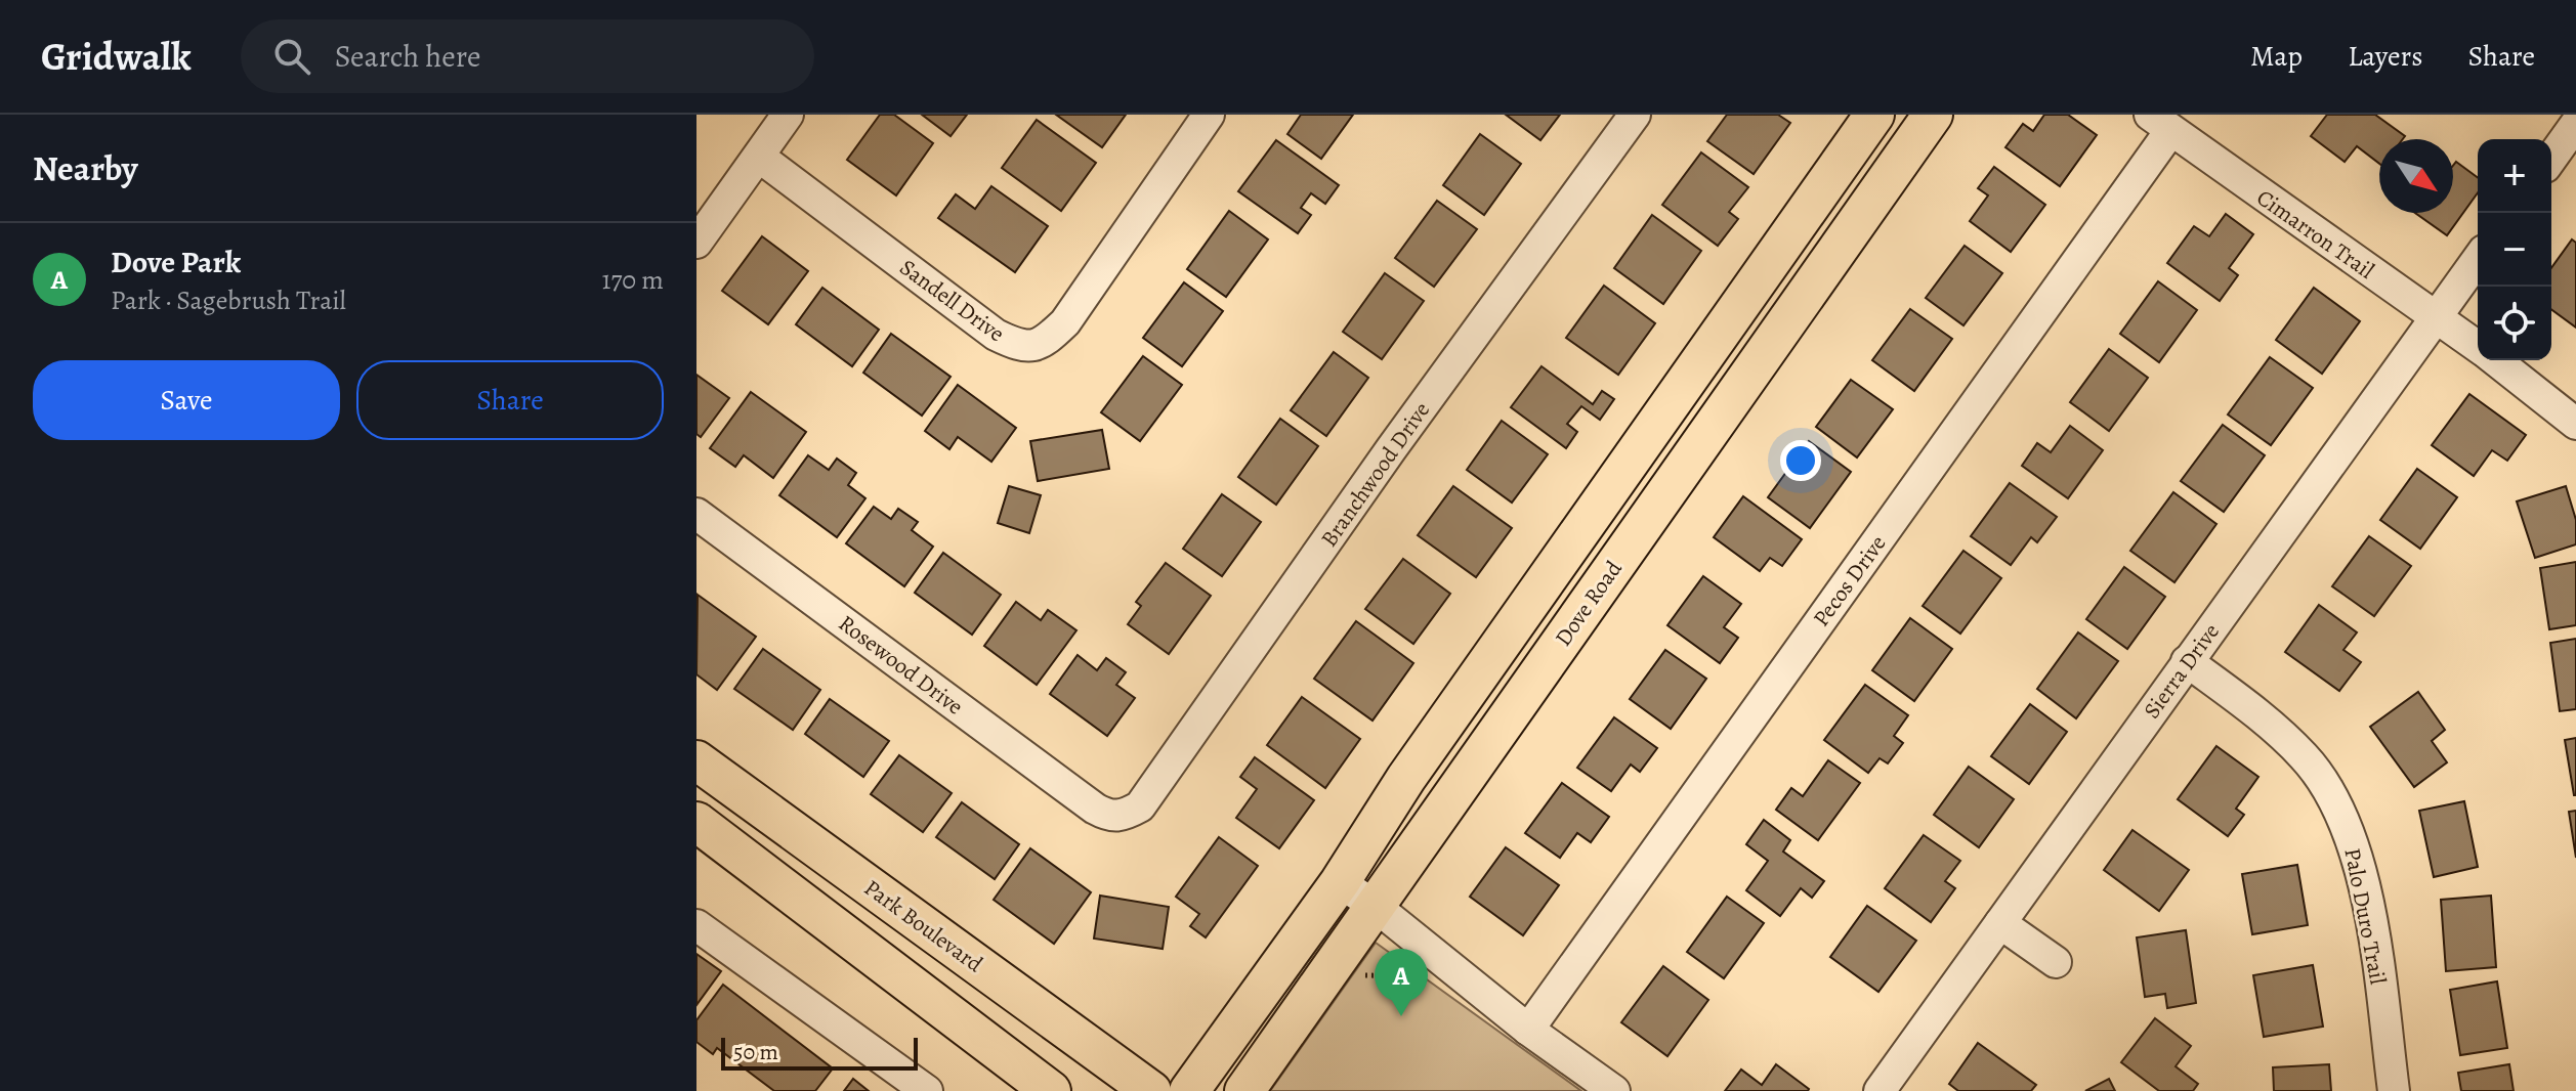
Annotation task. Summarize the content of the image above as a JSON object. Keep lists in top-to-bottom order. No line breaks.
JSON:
{"streets":{"main road":["Dove Road","Park Boulevard"],"street":["Cimarron Trail","Sandell Drive","Branchwood Drive","Pecos Drive","Rosewood Drive","Sierra Drive","Palo Duro Trail"]},"crossings":[["Cimarron Trail","Pecos Drive"],["Cimarron Trail","Sierra Drive"],["Branchwood Drive","Rosewood Drive"],["Sierra Drive","Palo Duro Trail"]],"scale_bar":"50 m","north":"bottom right","page":{"header":"Gridwalk","search":"Search here","nav":["Map","Layers","Share"],"heading":"Nearby","map_buttons":["+","−"],"list":[{"mark":"A","name":"Dove Park","note":"Park · Sagebrush Trail","value":"170 m"}],"buttons":["Save","Share"],"pins":"A","scale":"50 m"}}
